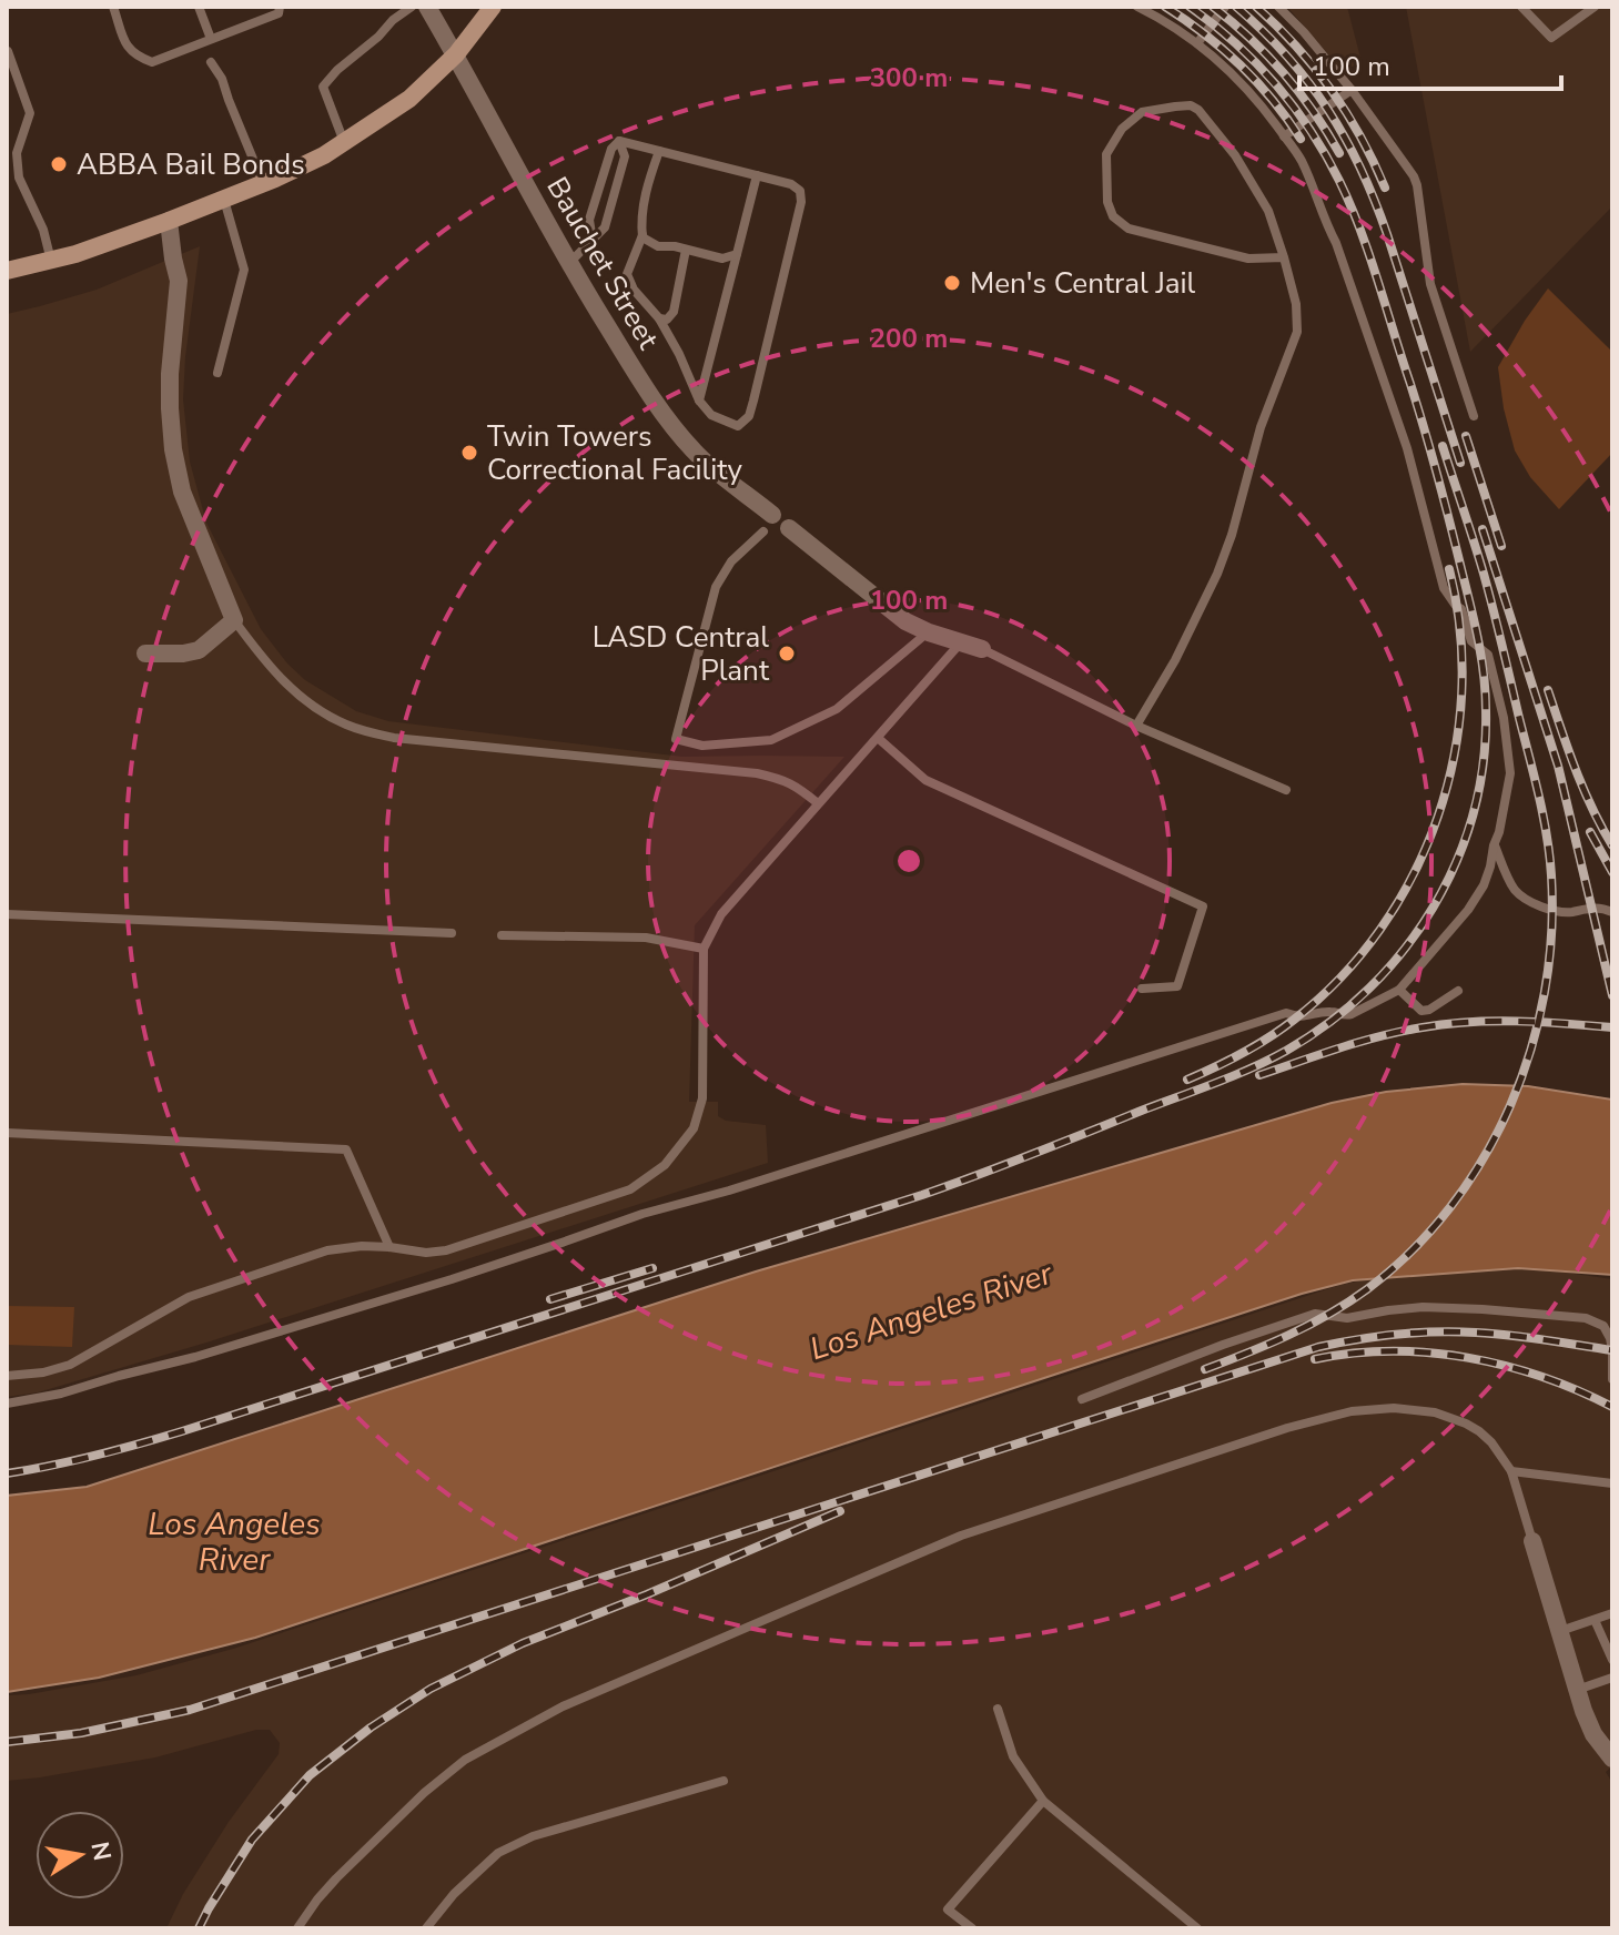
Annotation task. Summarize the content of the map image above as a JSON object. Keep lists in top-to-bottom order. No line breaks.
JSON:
{"streets":{"street":["Bauchet Street"]},"water":["Los Angeles River"],"places":["ABBA Bail Bonds","Men's Central Jail","Twin Towers Correctional Facility","LASD Central Plant"],"scale_bar":"100 m","north":"right","rings":["300 m","200 m","100 m"]}
